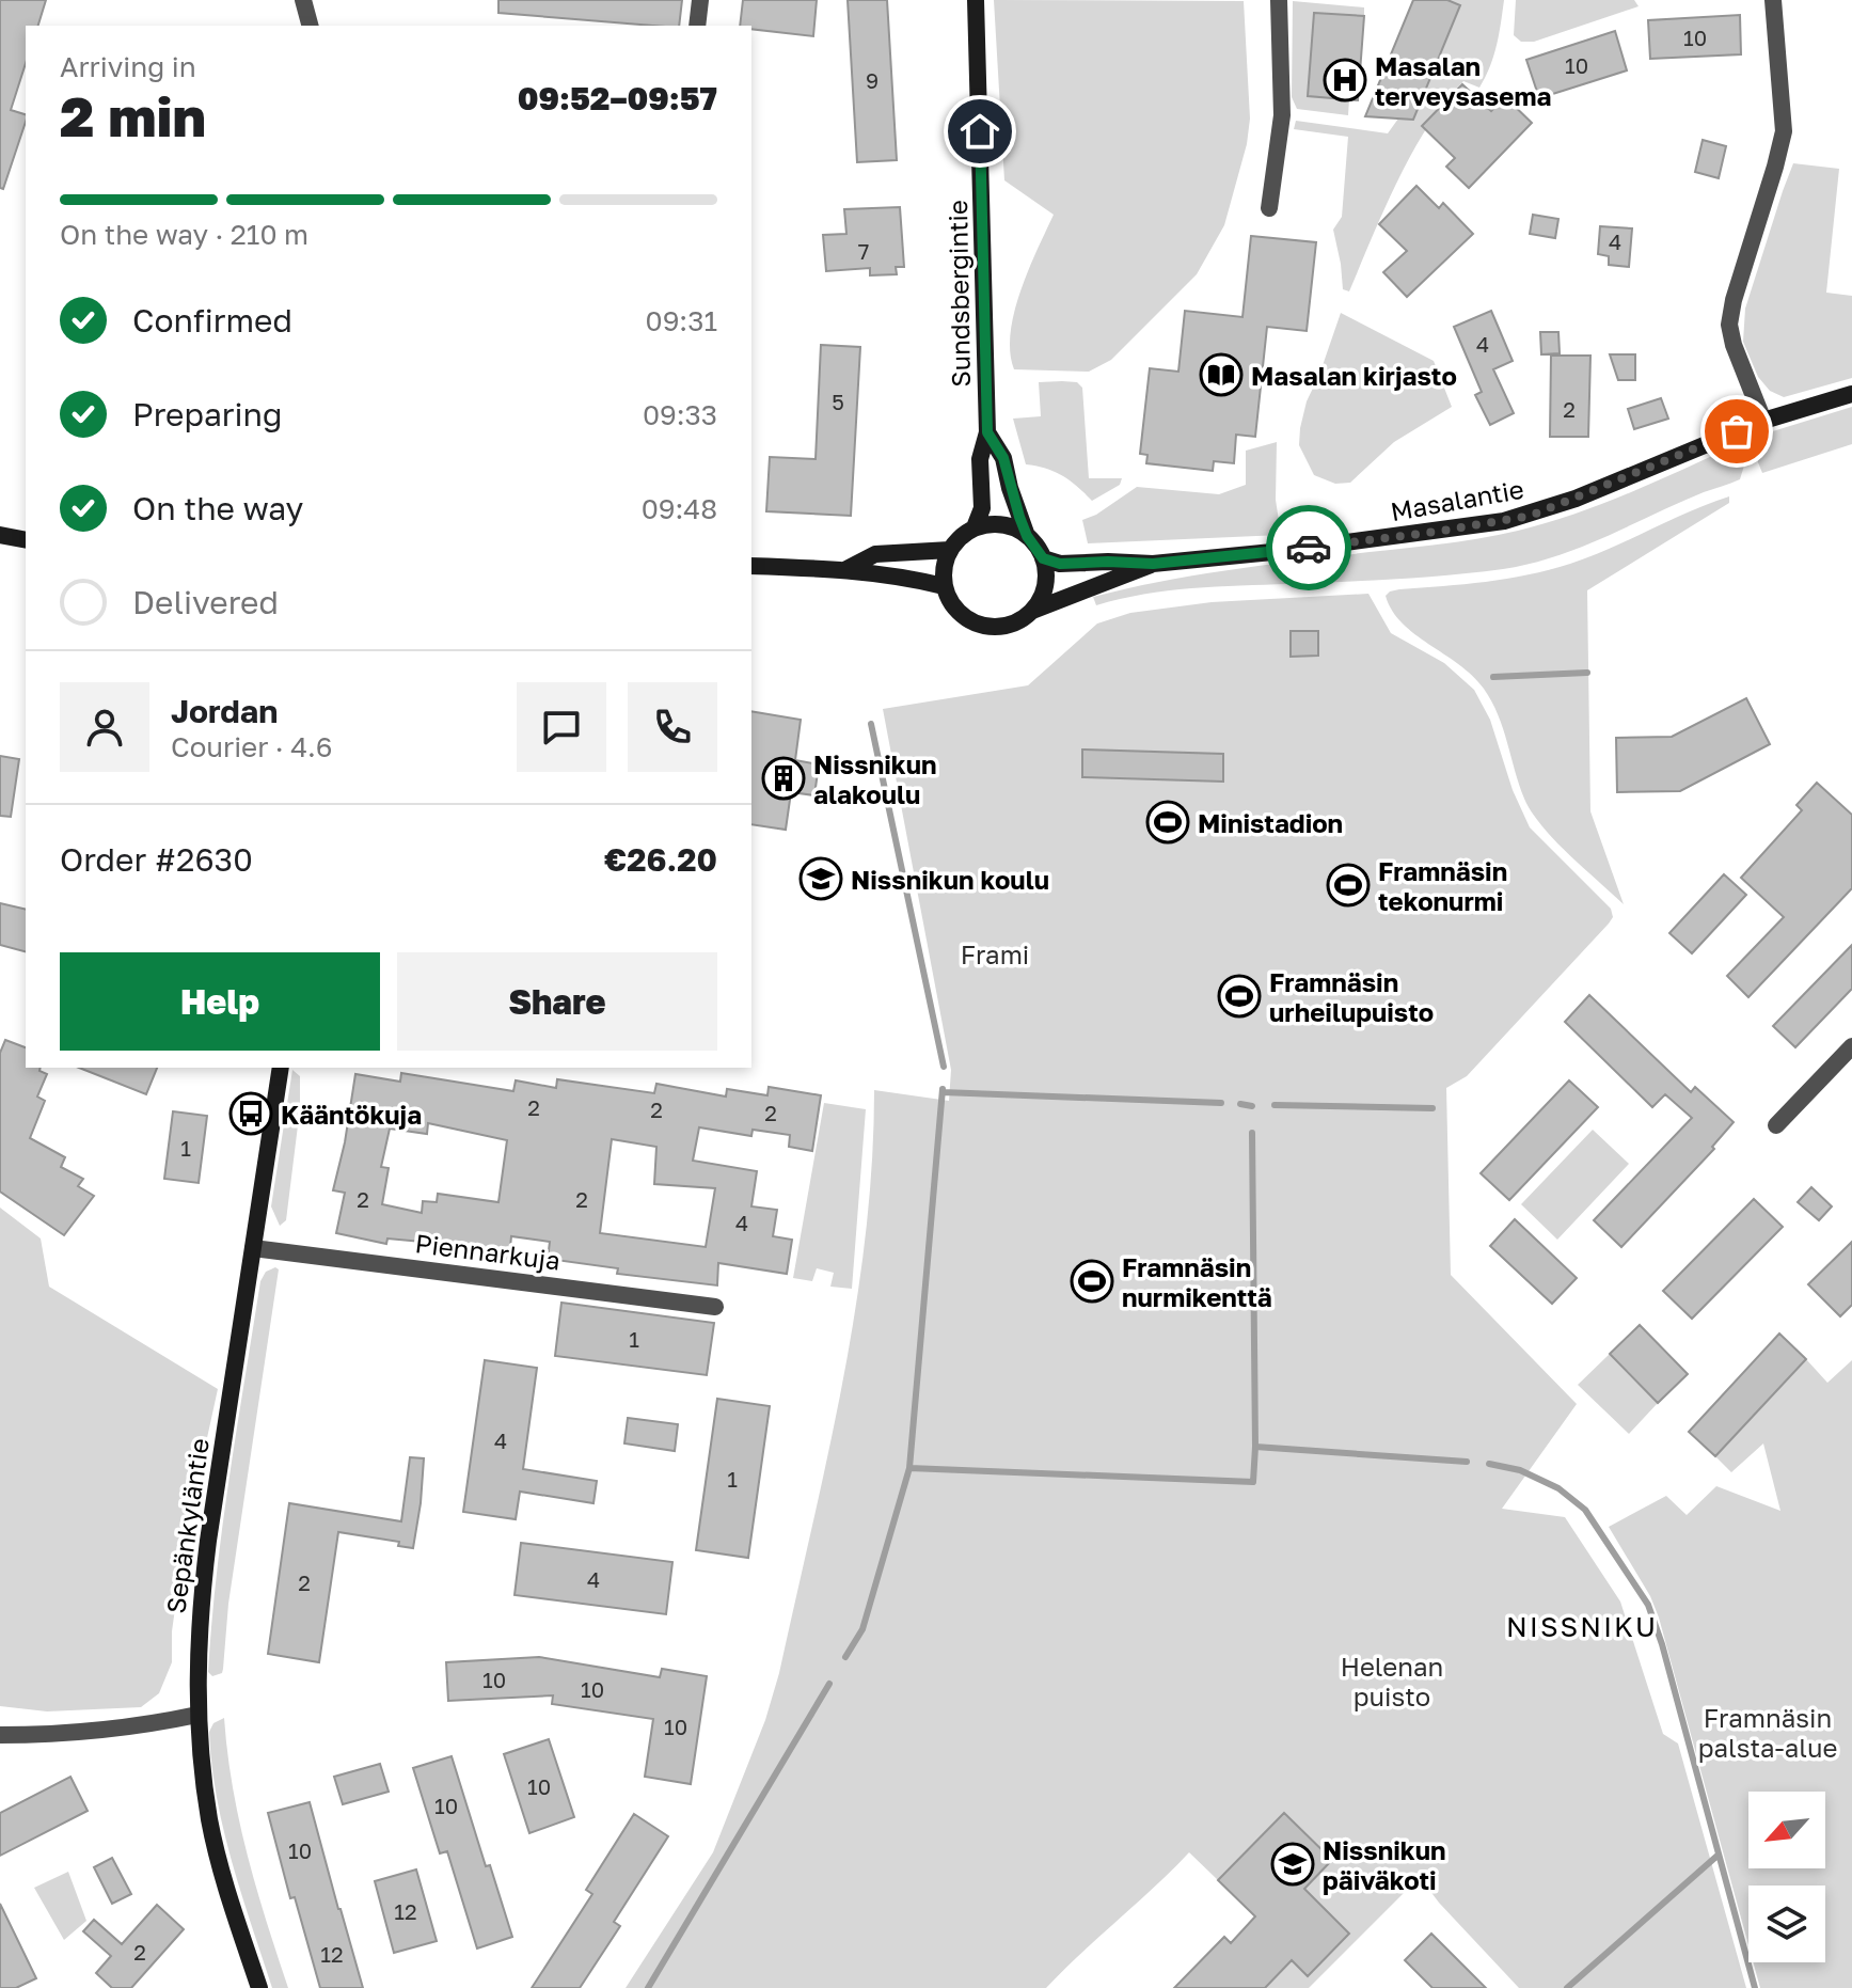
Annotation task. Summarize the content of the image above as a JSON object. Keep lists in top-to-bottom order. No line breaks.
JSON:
{"streets":{"street":["Sundsbergintie","Masalantie","Piennarkuja","Sepänkyläntie"]},"crossings":[["Sundsbergintie","Masalantie"],["Piennarkuja","Sepänkyläntie"]],"districts":["NISSNIKU"],"parks":["Frami","Helenan puisto","Framnäsin palsta-alue"],"places":{"hospital":["Masalan terveysasema"],"library":["Masalan kirjasto"],"building":["Nissnikun alakoulu"],"sports":["Ministadion","Framnäsin tekonurmi","Framnäsin urheilupuisto","Framnäsin nurmikenttä"],"school or university":["Nissnikun koulu","Nissnikun päiväkoti"],"bus stop":["Kääntökuja"]},"house_numbers":["10","10","9","4","7","4","5","2","2","2","2","1","2","2","4","1","4","1","4","2","10","10","10","10","10","10","12","2","12"],"north":"bottom left","page":{"heading":["2 min","Arriving in","09:52–09:57"],"panel":["Jordan","Courier · 4.6","Order #2630","€26.20"],"bar":"On the way · 210 m","list":[["Confirmed","09:31"],["Preparing","09:33"],["On the way","09:48"],"Delivered"],"buttons":["Help","Share"]}}
